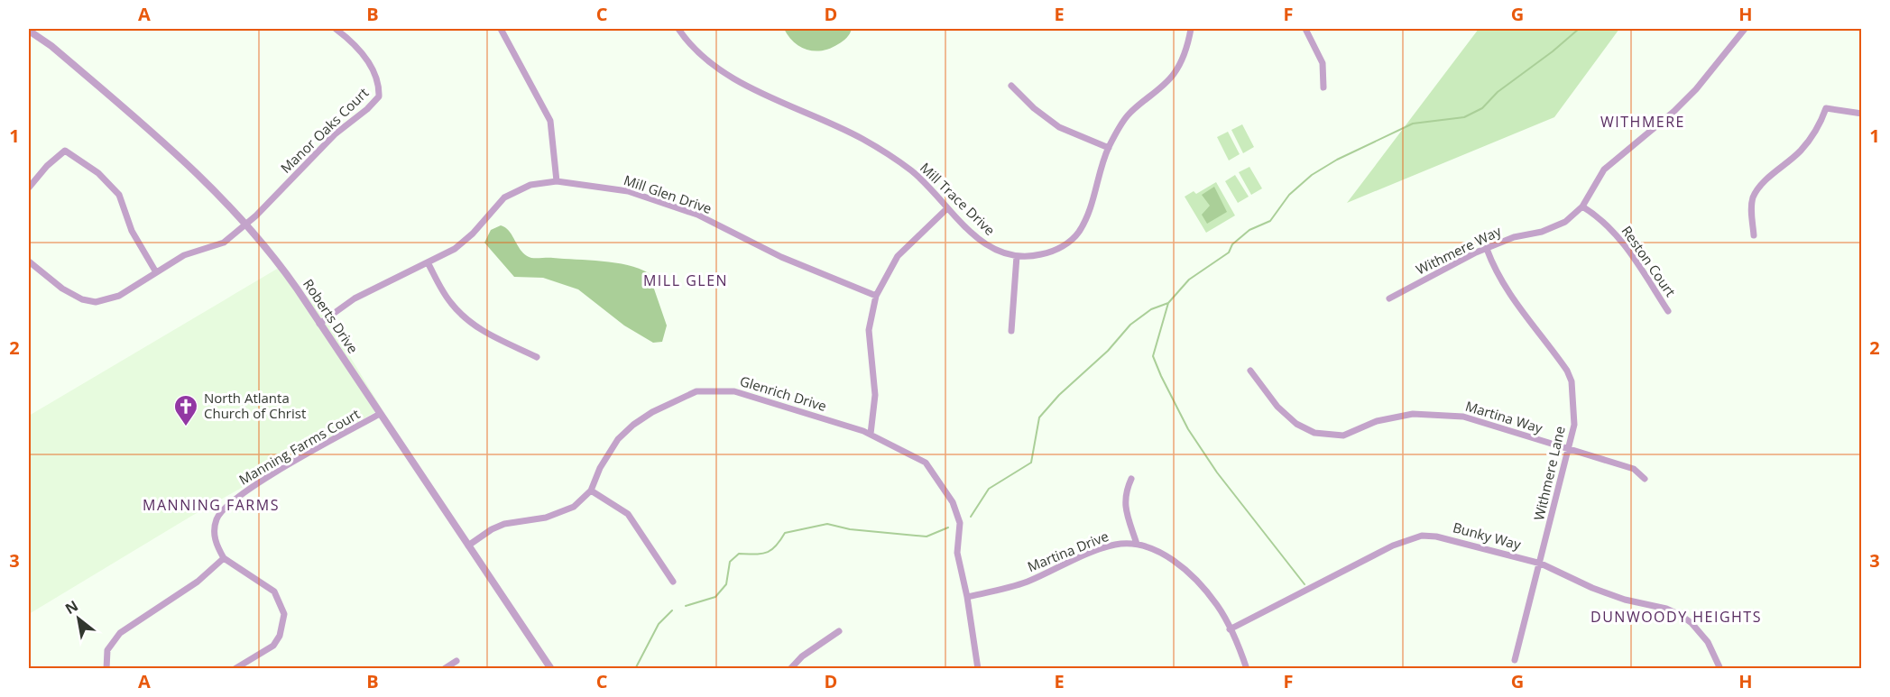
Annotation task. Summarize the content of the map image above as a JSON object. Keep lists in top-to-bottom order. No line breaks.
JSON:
{"streets":{"street":["Manor Oaks Court","Mill Glen Drive","Mill Trace Drive","Withmere Way","Reston Court","Roberts Drive","Glenrich Drive","Martina Way","Manning Farms Court","Withmere Lane","Bunky Way","Martina Drive"]},"crossings":[["Manor Oaks Court","Roberts Drive"],["Mill Glen Drive","Roberts Drive"],["Withmere Way","Reston Court"],["Withmere Way","Withmere Lane"],["Roberts Drive","Glenrich Drive"],["Roberts Drive","Manning Farms Court"],["Glenrich Drive","Martina Drive"],["Martina Way","Withmere Lane"],["Withmere Lane","Bunky Way"],["Bunky Way","Martina Drive"]],"districts":["WITHMERE","MILL GLEN","MANNING FARMS","DUNWOODY HEIGHTS"],"places":{"church":["North Atlanta Church of Christ"]},"north":"top left","grid":{"columns":["A","B","C","D","E","F","G","H"],"rows":["1","2","3"]}}
